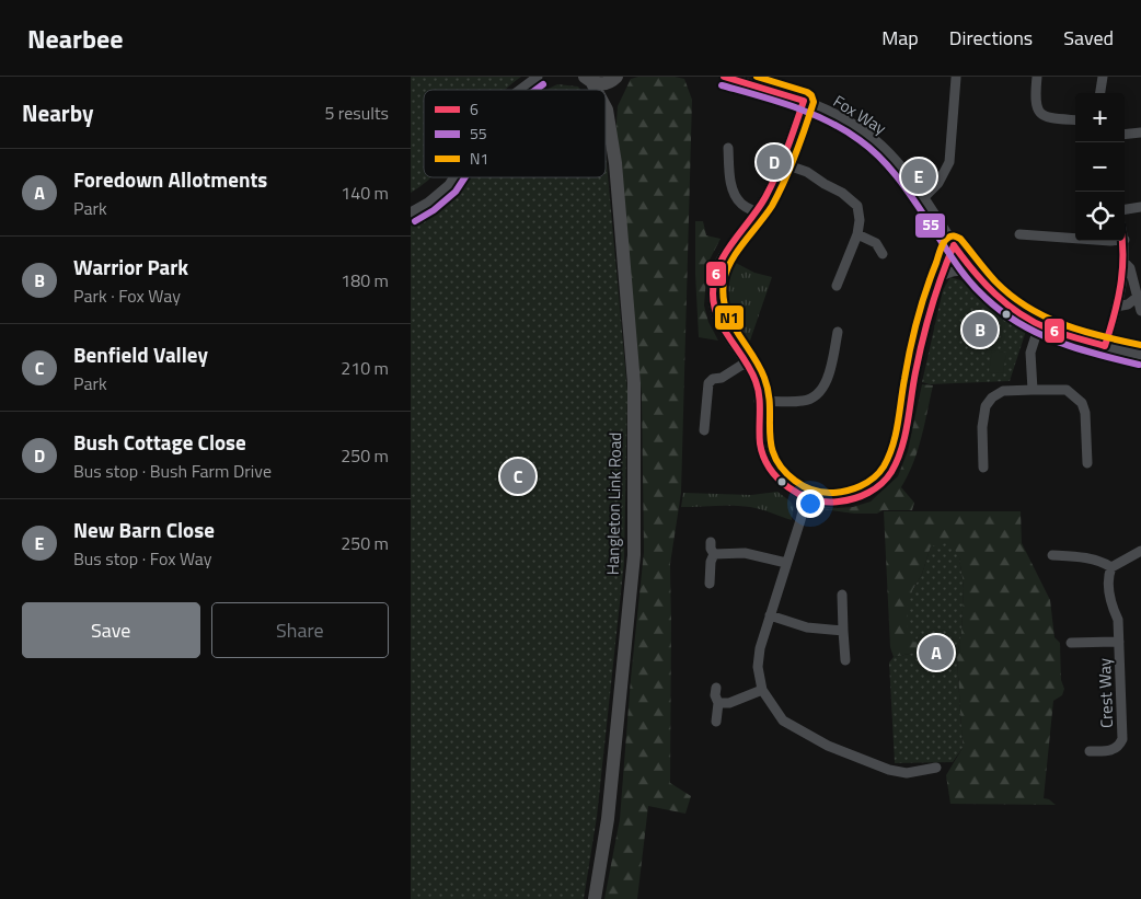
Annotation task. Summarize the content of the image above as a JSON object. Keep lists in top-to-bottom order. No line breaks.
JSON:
{"streets":{"highway":["Hangleton Link Road"],"street":["Fox Way","Crest Way"]},"lines":["transit line 6","transit line N1","transit line 55"],"legend":["6","55","N1"],"page":{"header":"Nearbee","nav":["Map","Directions","Saved"],"heading":["Nearby","5 results"],"map_buttons":["+","−"],"pins":["D","E","B","C","A"],"list":[{"mark":"A","name":"Foredown Allotments","note":"Park","value":"140 m"},{"mark":"B","name":"Warrior Park","note":"Park · Fox Way","value":"180 m"},{"mark":"C","name":"Benfield Valley","note":"Park","value":"210 m"},{"mark":"D","name":"Bush Cottage Close","note":"Bus stop · Bush Farm Drive","value":"250 m"},{"mark":"E","name":"New Barn Close","note":"Bus stop · Fox Way","value":"250 m"}],"buttons":["Save","Share"]}}
